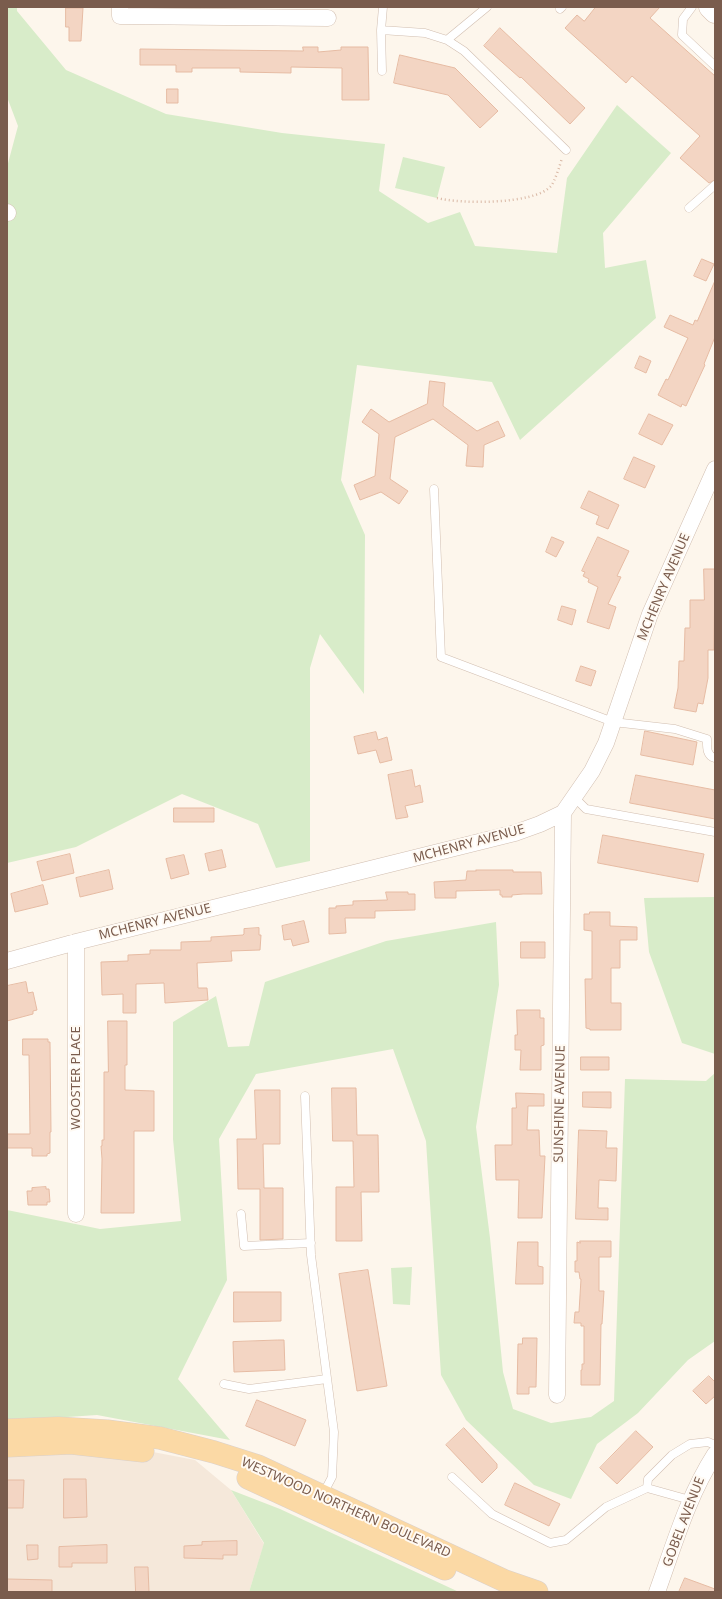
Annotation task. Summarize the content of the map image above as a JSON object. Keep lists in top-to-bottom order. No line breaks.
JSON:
{"streets":{"main road":["WESTWOOD NORTHERN BOULEVARD"],"street":["MCHENRY AVENUE","WOOSTER PLACE","SUNSHINE AVENUE","GOBEL AVENUE"]},"crossings":[["MCHENRY AVENUE","WOOSTER PLACE"],["MCHENRY AVENUE","SUNSHINE AVENUE"]]}
